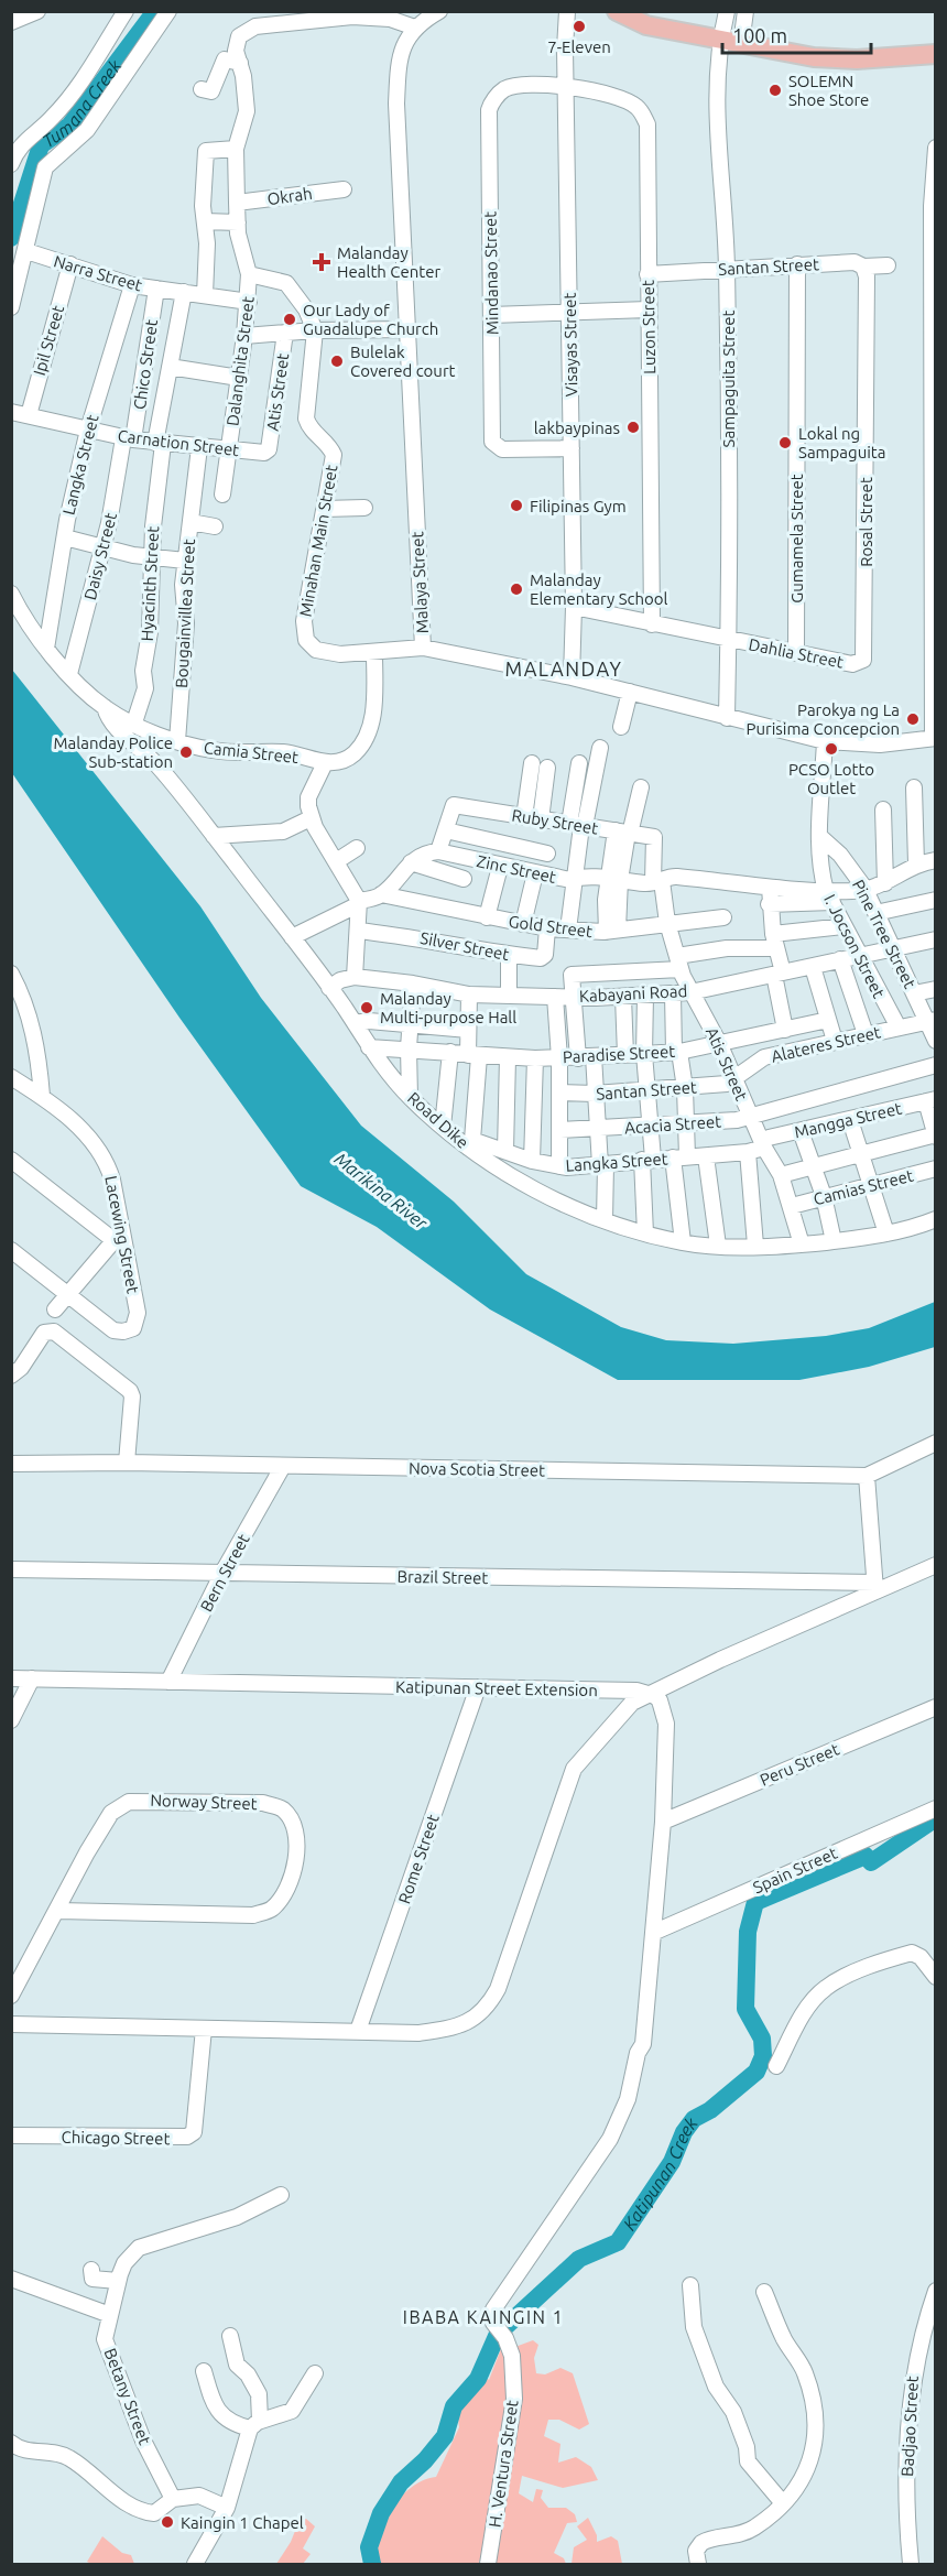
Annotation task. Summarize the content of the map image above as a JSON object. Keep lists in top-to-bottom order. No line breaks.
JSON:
{"streets":{"street":["Okrah","Santan Street","Narra Street","Mindanao Street","Luzon Street","Ipil Street","Visayas Street","Dalanghita Street","Chico Street","Sampaguita Street","Atis Street","Carnation Street","Langka Street","Rosal Street","Gumamela Street","Minahan Main Street","Daisy Street","Malaya Street","Hyacinth Street","Bougainvillea Street","Dahlia Street","Camia Street","Ruby Street","Zinc Street","Gold Street","Pine Tree Street","Silver Street","I. Jocson Street","Kabayani Road","Alateres Street","Paradise Street","Road Dike","Mangga Street","Acacia Street","Camias Street","Lacewing Street","Nova Scotia Street","Bern Street","Brazil Street","Katipunan Street Extension","Peru Street","Norway Street","Rome Street","Spain Street","Chicago Street","Betany Street","Badjao Street","H. Ventura Street"]},"crossings":[["Okrah","Dalanghita Street"],["Santan Street","Luzon Street"],["Santan Street","Sampaguita Street"],["Santan Street","Atis Street"],["Santan Street","Rosal Street"],["Santan Street","Gumamela Street"],["Santan Street","Alateres Street"],["Narra Street","Ipil Street"],["Narra Street","Dalanghita Street"],["Narra Street","Chico Street"],["Narra Street","Langka Street"],["Narra Street","Hyacinth Street"],["Mindanao Street","Luzon Street"],["Mindanao Street","Visayas Street"],["Luzon Street","Visayas Street"],["Ipil Street","Carnation Street"],["Visayas Street","Malaya Street"],["Dalanghita Street","Carnation Street"],["Dalanghita Street","Malaya Street"],["Chico Street","Carnation Street"],["Chico Street","Daisy Street"],["Sampaguita Street","Malaya Street"],["Sampaguita Street","Dahlia Street"],["Atis Street","Carnation Street"],["Atis Street","Langka Street"],["Atis Street","Ruby Street"],["Atis Street","Zinc Street"],["Atis Street","Gold Street"],["Atis Street","Kabayani Road"],["Atis Street","Alateres Street"],["Atis Street","Paradise Street"],["Atis Street","Road Dike"],["Atis Street","Mangga Street"],["Atis Street","Acacia Street"],["Atis Street","Camias Street"],["Carnation Street","Langka Street"],["Carnation Street","Daisy Street"],["Carnation Street","Hyacinth Street"],["Carnation Street","Bougainvillea Street"],["Langka Street","Road Dike"],["Langka Street","Mangga Street"],["Rosal Street","Dahlia Street"],["Gumamela Street","Dahlia Street"],["Minahan Main Street","Malaya Street"],["Malaya Street","I. Jocson Street"],["Hyacinth Street","Camia Street"],["Bougainvillea Street","Camia Street"],["Camia Street","Road Dike"],["Zinc Street","I. Jocson Street"],["Gold Street","Silver Street"],["Pine Tree Street","I. Jocson Street"],["Pine Tree Street","Kabayani Road"],["Pine Tree Street","Alateres Street"],["I. Jocson Street","Kabayani Road"],["I. Jocson Street","Alateres Street"],["Kabayani Road","Road Dike"],["Paradise Street","Road Dike"],["Nova Scotia Street","Bern Street"],["Bern Street","Brazil Street"],["Bern Street","Katipunan Street Extension"],["Katipunan Street Extension","Rome Street"],["Spain Street","H. Ventura Street"]],"districts":["MALANDAY","IBABA KAINGIN 1"],"water":["Tumana Creek","Marikina River","Katipunan Creek"],"places":{"other":["7-Eleven","SOLEMN Shoe Store","Our Lady of Guadalupe Church","Bulelak Covered court","lakbaypinas","Lokal ng Sampaguita","Filipinas Gym","Malanday Elementary School","Parokya ng La Purisima Concepcion","PCSO Lotto Outlet","Malanday Police Sub-station","Malanday Multi-purpose Hall","Kaingin 1 Chapel"],"health":["Malanday Health Center"]},"scale_bar":"100 m"}
